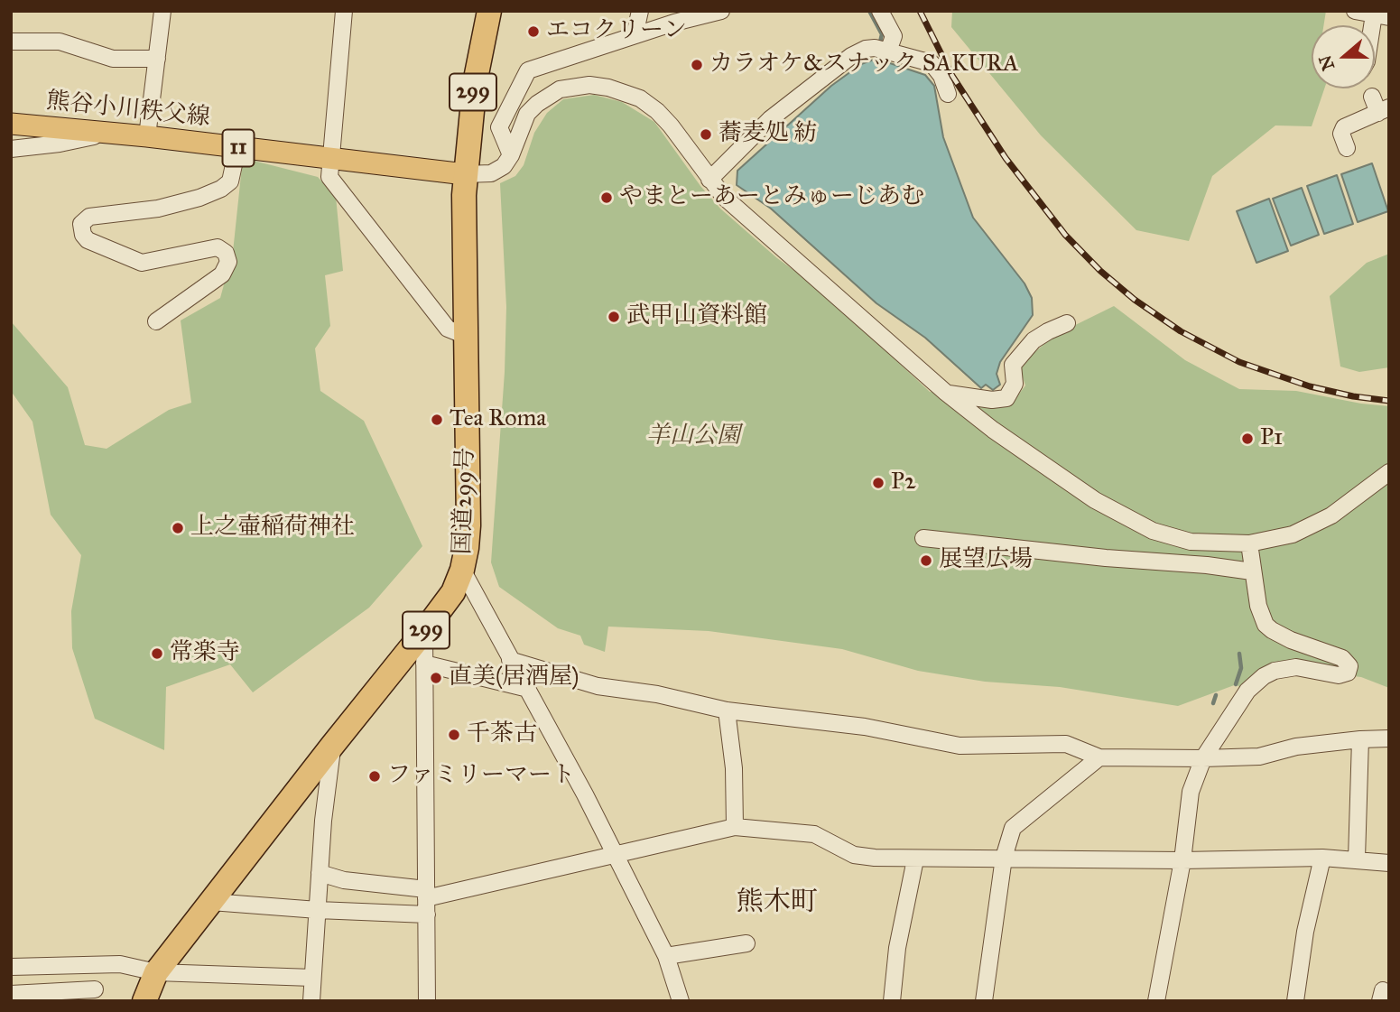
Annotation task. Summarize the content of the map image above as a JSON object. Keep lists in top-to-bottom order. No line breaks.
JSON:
{"streets":{"highway":["299","国道299号"],"main road":["熊谷小川秩父線","11"]},"crossings":[["熊谷小川秩父線","国道299号"]],"districts":["熊木町"],"parks":["羊山公園"],"places":["エコクリーン","カラオケ&スナック SAKURA","蕎麦処 紡","やまとーあーとみゅーじあむ","武甲山資料館","Tea Roma","P1","P2","上之壷稲荷神社","展望広場","常楽寺","直美(居酒屋)","千茶古","ファミリーマート"],"north":"left"}
